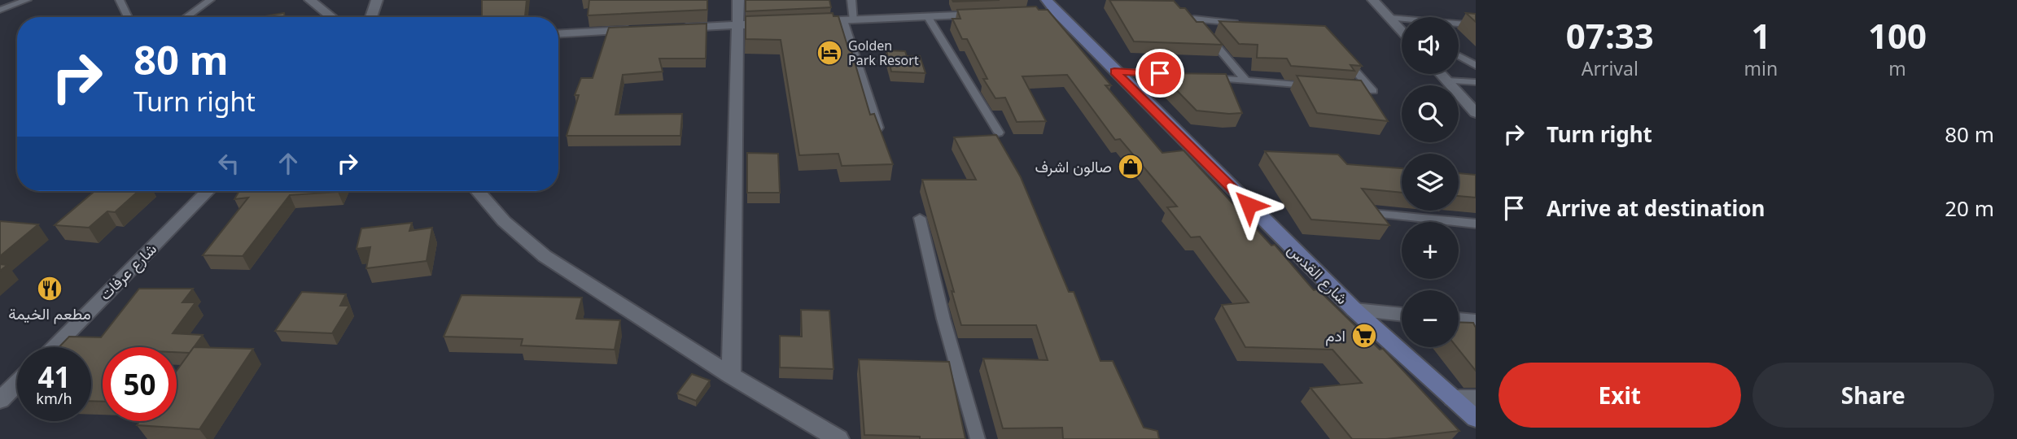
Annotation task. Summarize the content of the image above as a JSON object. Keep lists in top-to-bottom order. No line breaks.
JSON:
{"streets":{"main road":["شارع القدس"],"street":["شارع عرفات"]},"places":{"hotel":["Golden Park Resort"],"shop":["صالون اشرف"],"restaurant":["مطعم الخيمة"],"supermarket":["ادم"]},"page":{"eta":["07:33","Arrival","1","min","100","m"],"map_buttons":["+","−"],"turn":["80 m","Turn right"],"list":[{"name":"Turn right","value":"80 m"},{"name":"Arrive at destination","value":"20 m"}],"speed":"41 km/h","limit":"50","buttons":["Exit","Share"]}}
